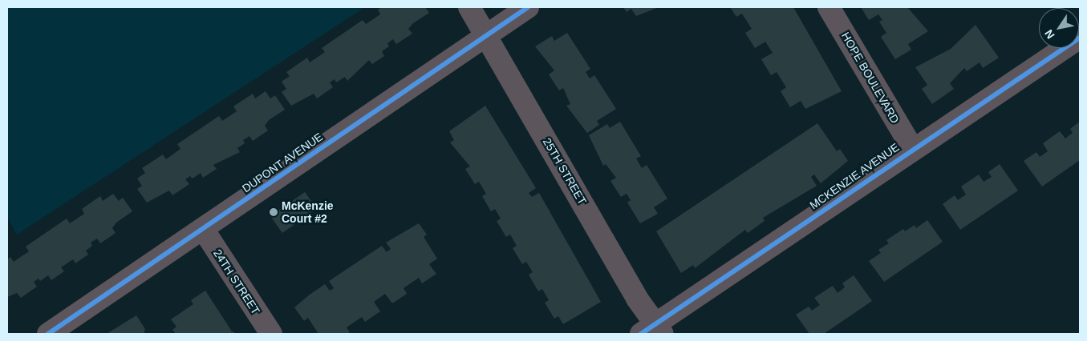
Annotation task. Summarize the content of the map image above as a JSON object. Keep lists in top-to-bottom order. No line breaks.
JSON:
{"streets":{"street":["HOPE BOULEVARD","DUPONT AVENUE","25TH STREET","MCKENZIE AVENUE","24TH STREET"]},"crossings":[["HOPE BOULEVARD","MCKENZIE AVENUE"],["DUPONT AVENUE","25TH STREET"],["DUPONT AVENUE","24TH STREET"],["25TH STREET","MCKENZIE AVENUE"]],"places":["McKenzie Court #2"],"north":"bottom left"}
